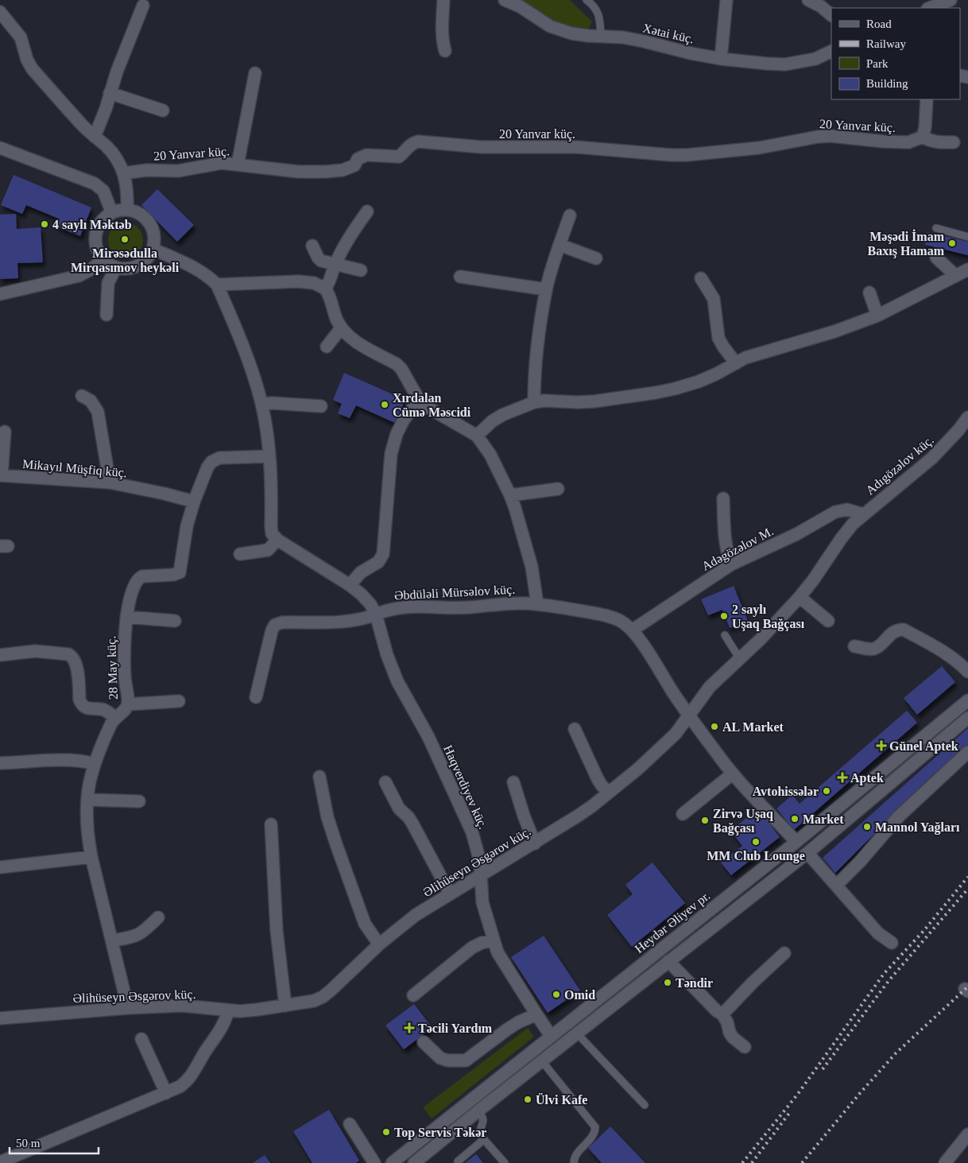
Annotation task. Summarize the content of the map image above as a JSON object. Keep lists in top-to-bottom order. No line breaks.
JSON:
{"streets":{"street":["Xətai küç.","20 Yanvar küç.","Adıgözəlov küç.","Mikayıl Müşfiq küç.","Adəgözəlov M.","Əbdüləli Mürsəlov küç.","28 May küç.","Haqverdiyev küç.","Əlihüseyn Əsgərov küç.","Heydər Əliyev pr."]},"crossings":[["Adıgözəlov küç.","Adəgözəlov M."],["Adıgözəlov küç.","Əlihüseyn Əsgərov küç."],["Mikayıl Müşfiq küç.","28 May küç."],["Adəgözəlov M.","Əbdüləli Mürsəlov küç."],["Adəgözəlov M.","Əlihüseyn Əsgərov küç."],["Əbdüləli Mürsəlov küç.","Haqverdiyev küç."],["Əbdüləli Mürsəlov küç.","Əlihüseyn Əsgərov küç."],["Əbdüləli Mürsəlov küç.","Heydər Əliyev pr."],["28 May küç.","Əlihüseyn Əsgərov küç."],["Haqverdiyev küç.","Əlihüseyn Əsgərov küç."],["Haqverdiyev küç.","Heydər Əliyev pr."]],"places":{"other":["4 saylı Məktəb","Mirəsədulla Mirqasımov heykəli","Məşədi İmam Baxış Hamam","Xırdalan Cümə Məscidi","2 saylı Uşaq Bağçası","AL Market","Avtohissələr","Market","Zirvə Uşaq Bağçası","Mannol Yağları","MM Club Lounge","Təndir","Omid","Ülvi Kafe","Top Servis Təkər"],"health":["Günel Aptek","Aptek","Təcili Yardım"]},"legend":["Road","Railway","Park","Building"],"scale_bar":"50 m"}
